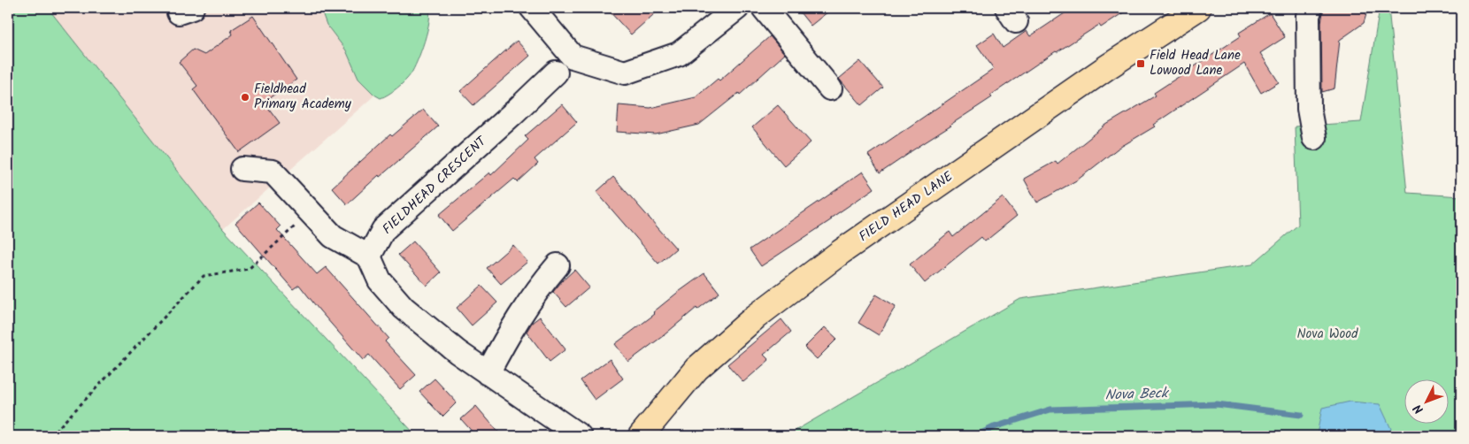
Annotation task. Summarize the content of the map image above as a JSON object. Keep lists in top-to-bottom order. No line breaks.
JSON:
{"streets":{"main road":["FIELD HEAD LANE"],"street":["FIELDHEAD CRESCENT"]},"water":["Nova Beck"],"parks":["Nova Wood"],"places":{"transit":["Field Head Lane Lowood Lane"],"other":["Fieldhead Primary Academy"]},"north":"bottom left"}
